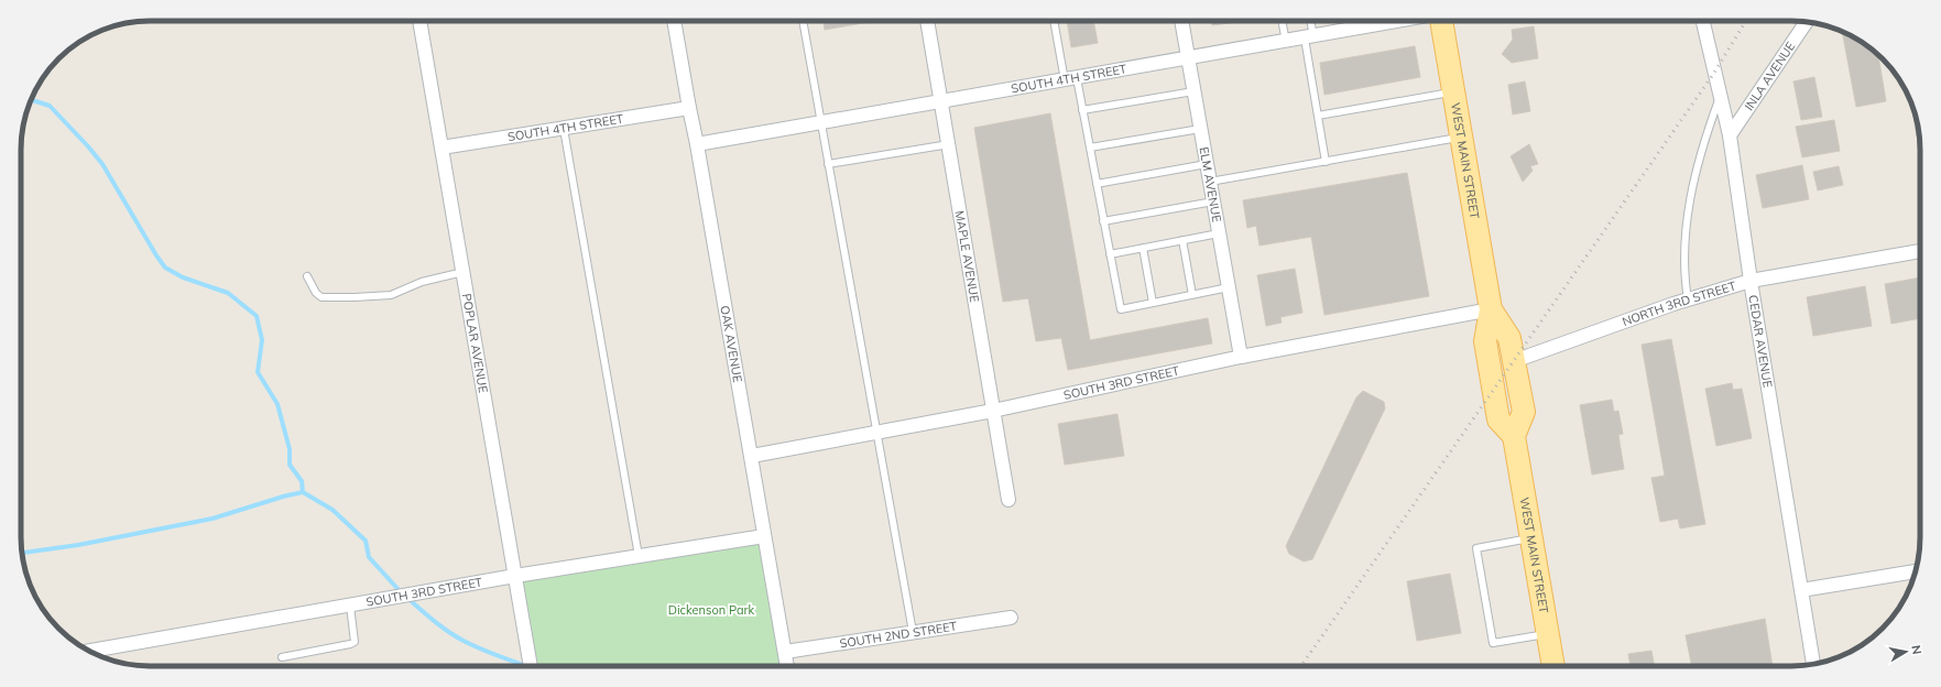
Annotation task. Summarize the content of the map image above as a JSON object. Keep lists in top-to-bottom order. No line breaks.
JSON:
{"streets":{"main road":["WEST MAIN STREET"],"street":["INLA AVENUE","SOUTH 4TH STREET","ELM AVENUE","MAPLE AVENUE","NORTH 3RD STREET","CEDAR AVENUE","POPLAR AVENUE","OAK AVENUE","SOUTH 3RD STREET","SOUTH 2ND STREET"]},"crossings":[["INLA AVENUE","CEDAR AVENUE"],["SOUTH 4TH STREET","ELM AVENUE"],["SOUTH 4TH STREET","MAPLE AVENUE"],["SOUTH 4TH STREET","POPLAR AVENUE"],["SOUTH 4TH STREET","OAK AVENUE"],["WEST MAIN STREET","NORTH 3RD STREET"],["WEST MAIN STREET","SOUTH 3RD STREET"],["ELM AVENUE","SOUTH 3RD STREET"],["MAPLE AVENUE","SOUTH 3RD STREET"],["NORTH 3RD STREET","CEDAR AVENUE"],["POPLAR AVENUE","SOUTH 3RD STREET"],["OAK AVENUE","SOUTH 3RD STREET"],["OAK AVENUE","SOUTH 2ND STREET"]],"parks":["Dickenson Park"],"north":"right"}
